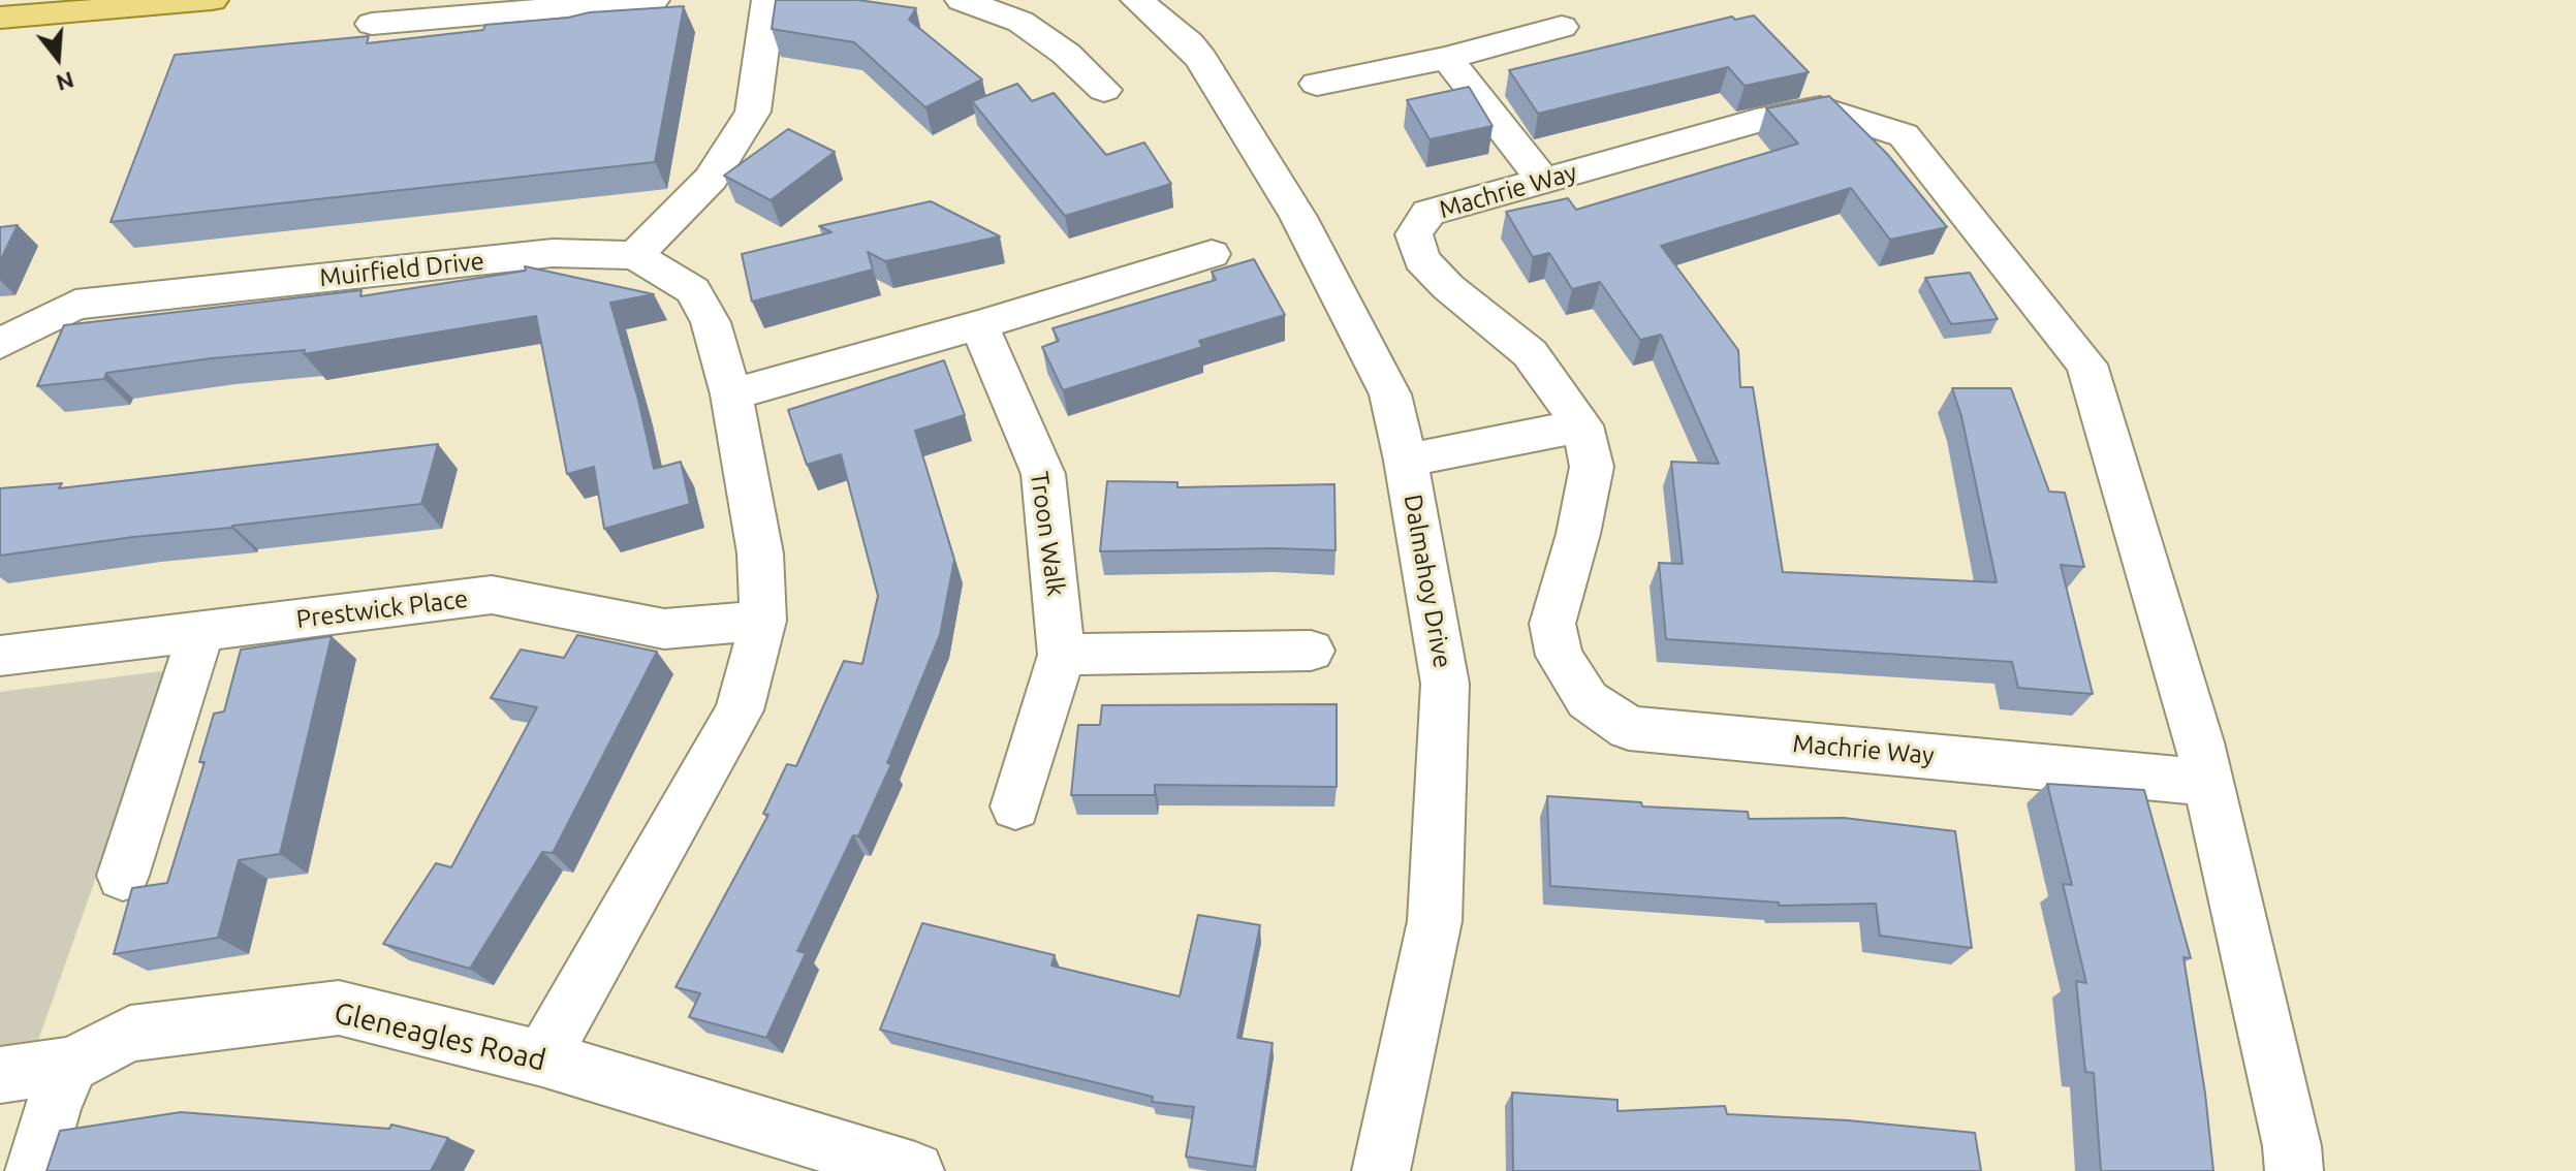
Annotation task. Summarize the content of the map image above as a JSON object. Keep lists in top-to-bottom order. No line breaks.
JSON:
{"streets":{"street":["Machrie Way","Muirfield Drive","Troon Walk","Dalmahoy Drive","Prestwick Place","Gleneagles Road"]},"crossings":[["Muirfield Drive","Prestwick Place"],["Muirfield Drive","Gleneagles Road"]],"north":"bottom"}
